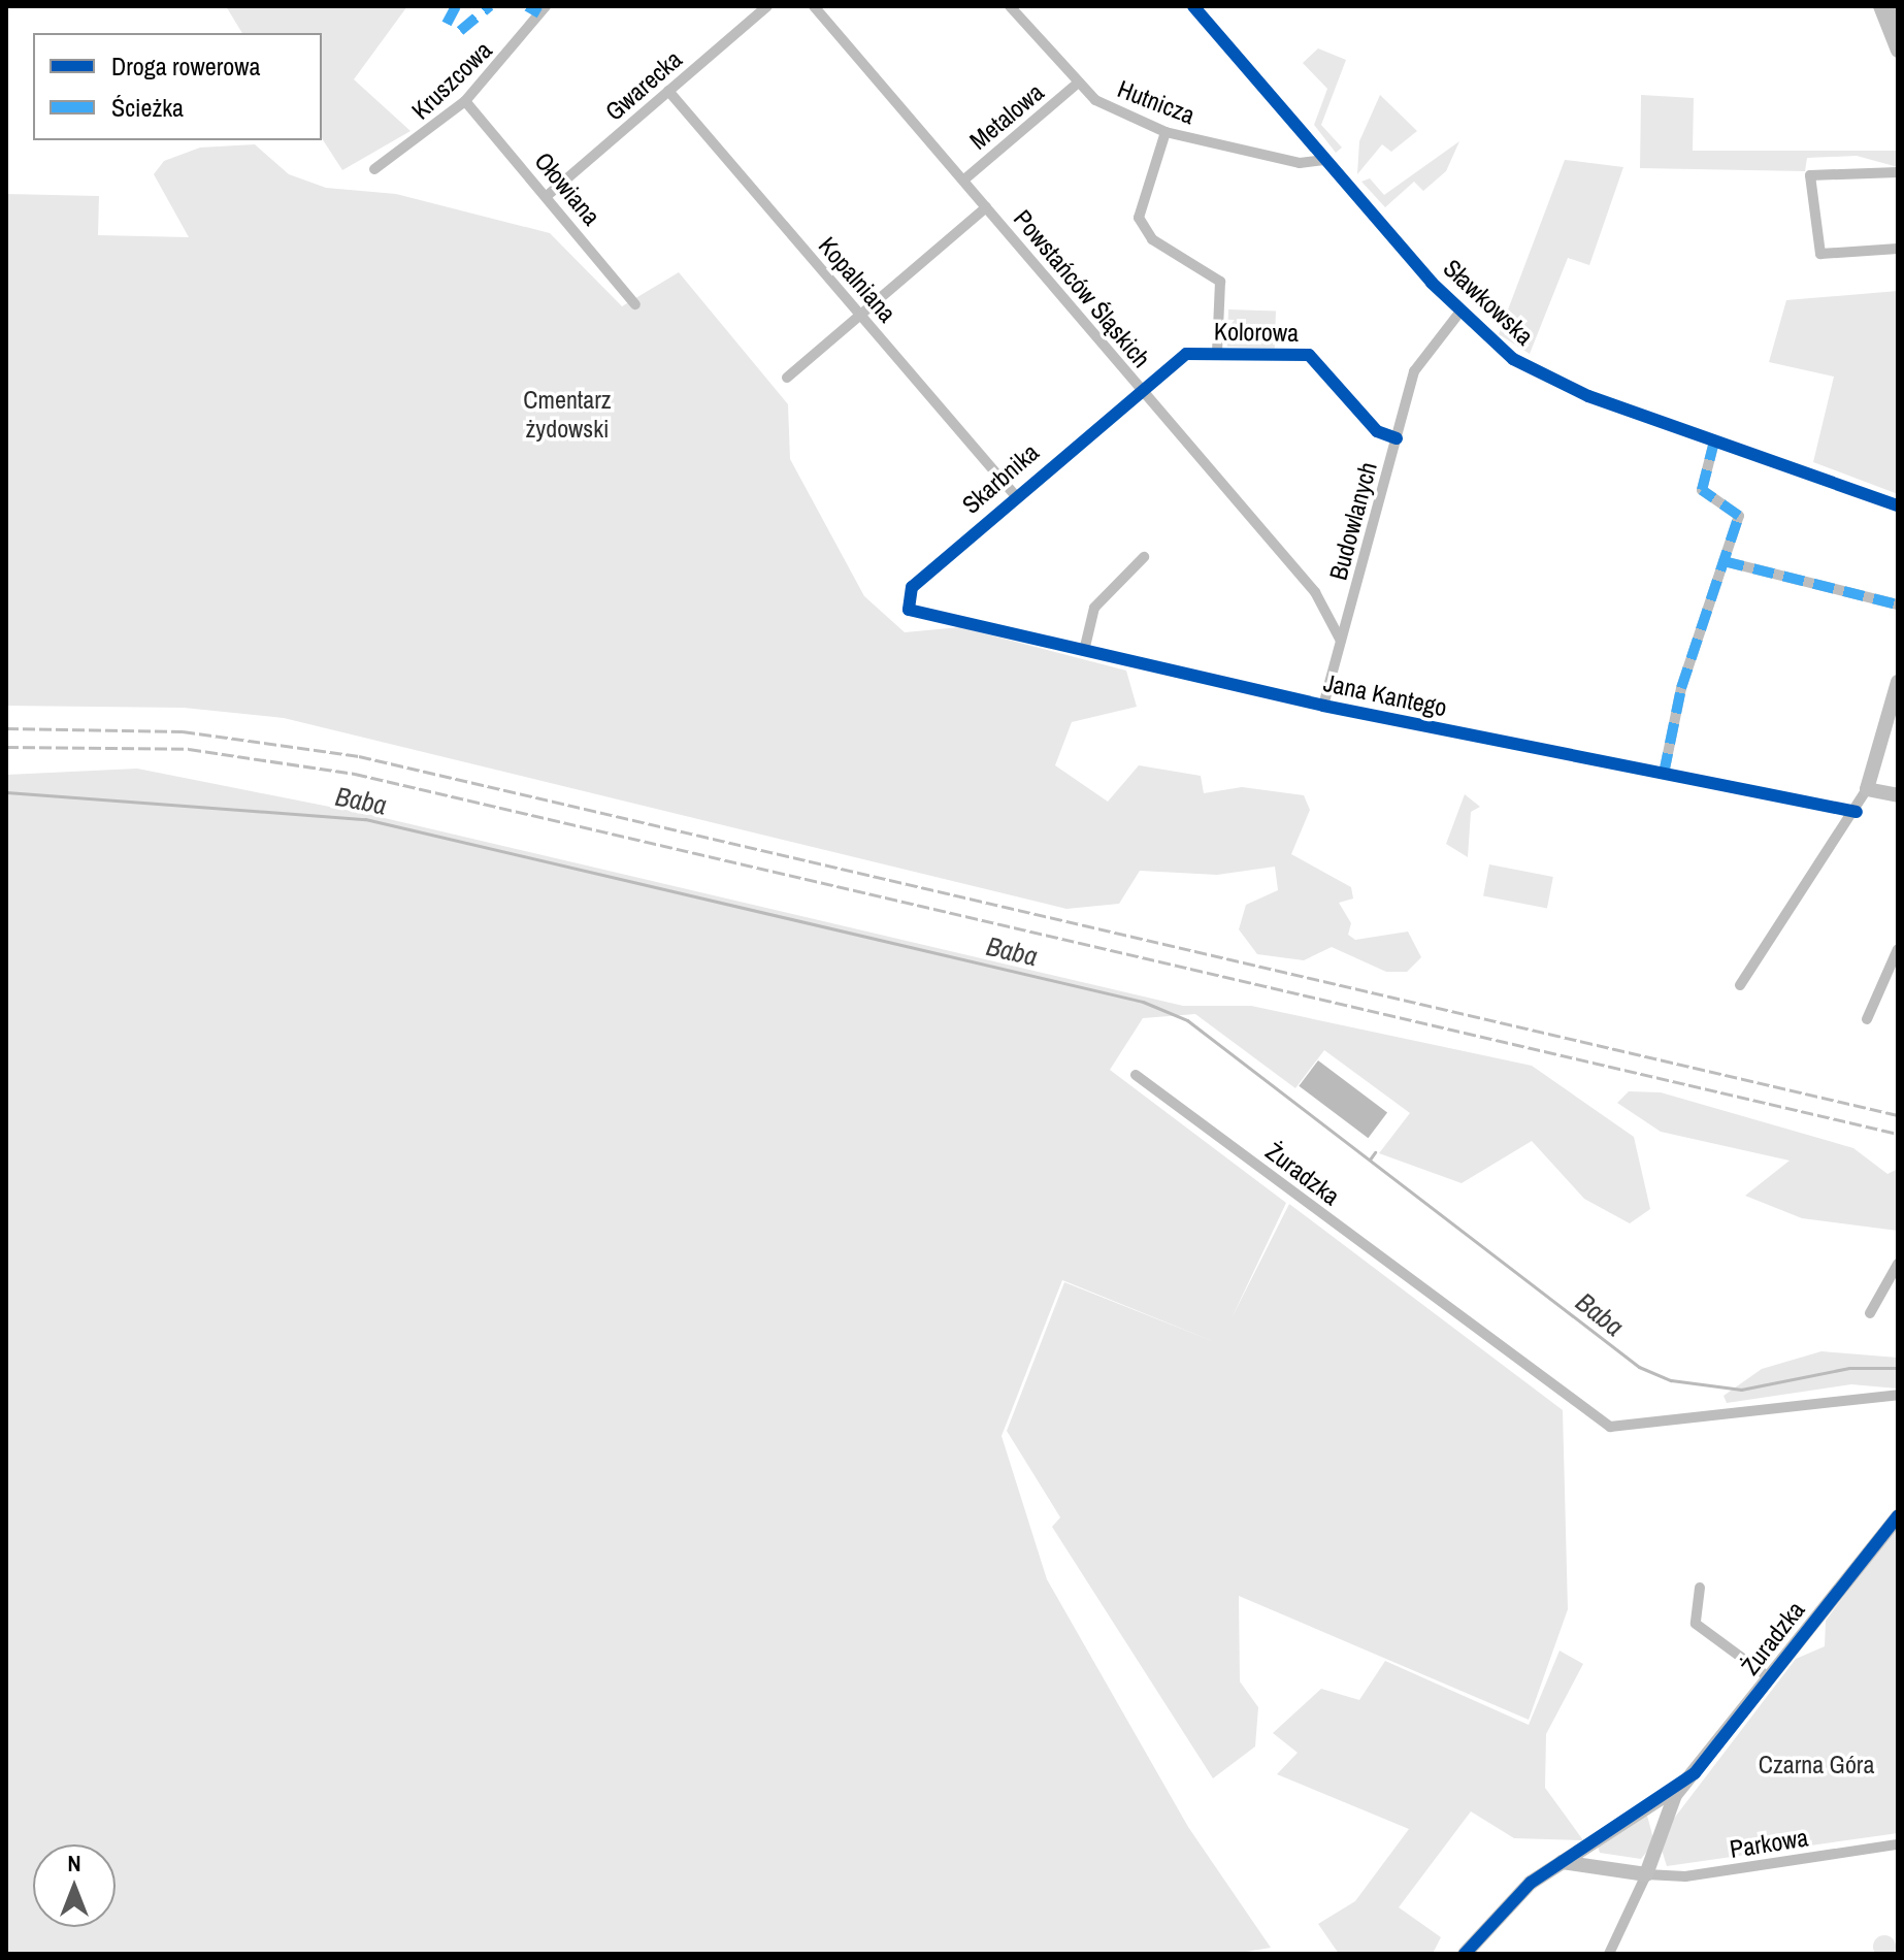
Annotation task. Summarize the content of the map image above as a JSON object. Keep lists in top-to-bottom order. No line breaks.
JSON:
{"streets":{"street":["Kruszcowa","Gwarecka","Hutnicza","Metalowa","Ołowiana","Kopalniana","Powstańców Śląskich","Sławkowska","Kolorowa","Skarbnika","Budowlanych","Jana Kantego","Żuradzka","Parkowa"]},"crossings":[["Kruszcowa","Ołowiana"],["Gwarecka","Ołowiana"],["Gwarecka","Kopalniana"],["Hutnicza","Metalowa"],["Hutnicza","Sławkowska"],["Metalowa","Powstańców Śląskich"],["Kopalniana","Skarbnika"],["Powstańców Śląskich","Kolorowa"],["Powstańców Śląskich","Skarbnika"],["Powstańców Śląskich","Budowlanych"],["Sławkowska","Budowlanych"],["Kolorowa","Skarbnika"],["Kolorowa","Budowlanych"],["Skarbnika","Jana Kantego"],["Budowlanych","Jana Kantego"]],"water":["Baba"],"parks":["Cmentarz żydowski","Czarna Góra"],"legend":["Droga rowerowa","Ścieżka"],"north":"top"}
